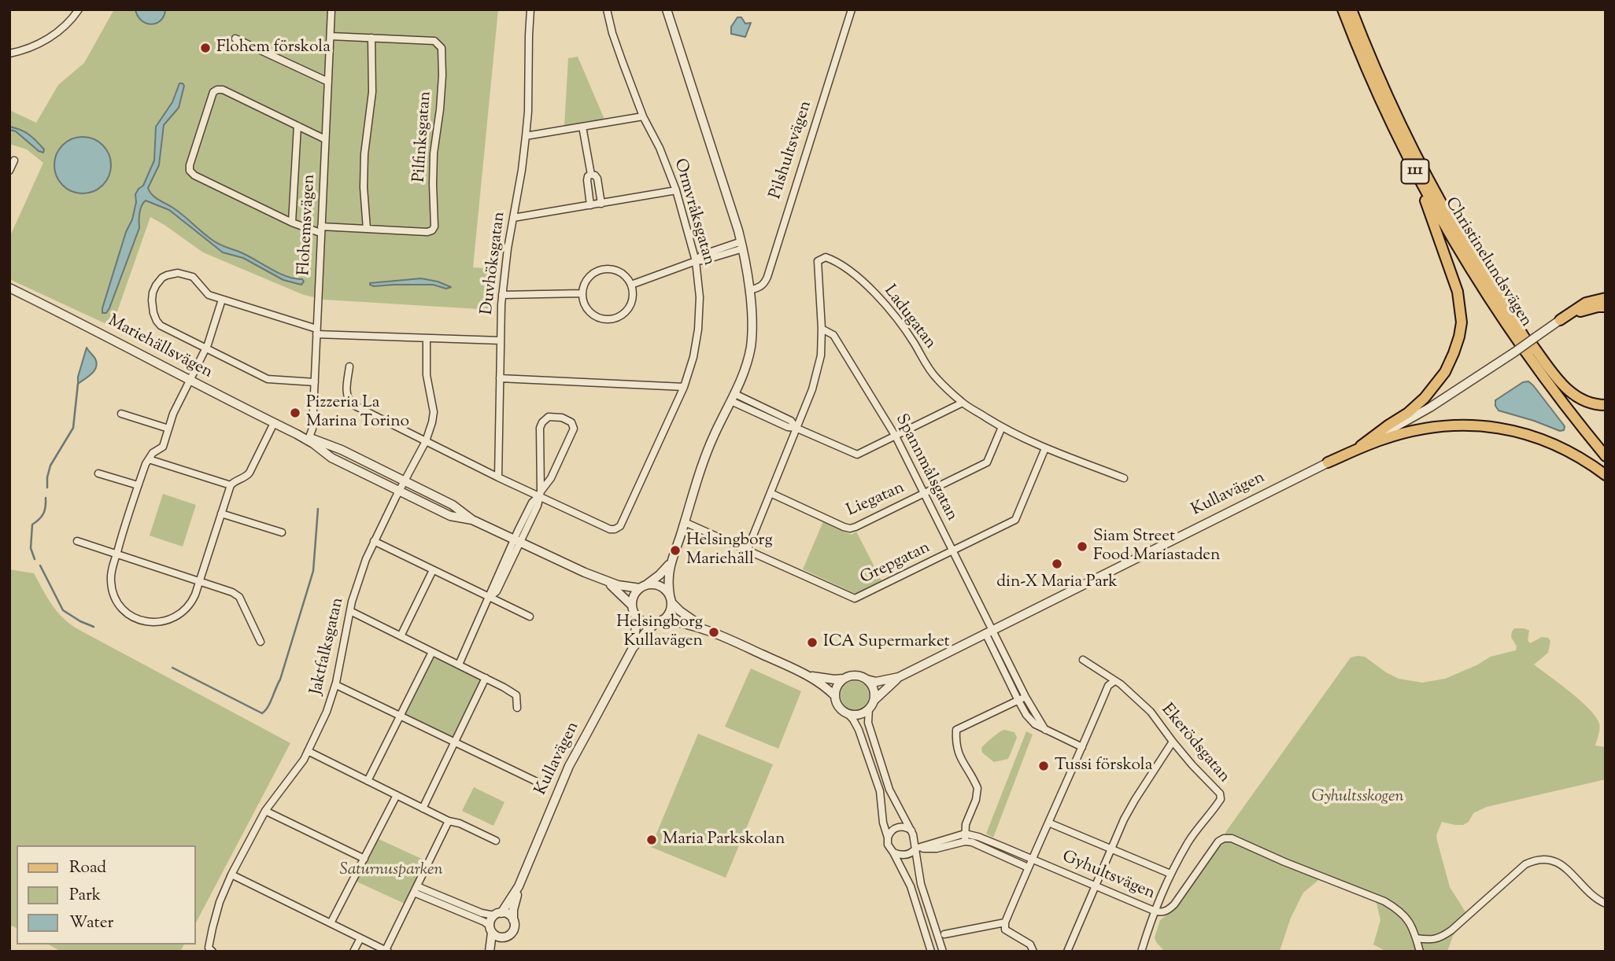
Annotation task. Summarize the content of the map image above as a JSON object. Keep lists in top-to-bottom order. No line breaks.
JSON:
{"streets":{"main road":["111","Christinelundsvägen"],"street":["Pilfinksgatan","Pilshultsvägen","Ormvråksgatan","Flohemsvägen","Duvhöksgatan","Ladugatan","Mariehällsvägen","Spannmålsgatan","Kullavägen","Liegatan","Grepgatan","Jaktfalksgatan","Ekerödsgatan","Gyhultsvägen"]},"crossings":[["Pilfinksgatan","Flohemsvägen"],["Flohemsvägen","Mariehällsvägen"],["Ladugatan","Spannmålsgatan"],["Ladugatan","Liegatan"],["Ladugatan","Grepgatan"],["Mariehällsvägen","Kullavägen"],["Mariehällsvägen","Jaktfalksgatan"],["Spannmålsgatan","Kullavägen"],["Spannmålsgatan","Liegatan"],["Spannmålsgatan","Grepgatan"],["Ekerödsgatan","Gyhultsvägen"]],"parks":["Gyhultsskogen","Saturnusparken"],"places":["Flohem förskola","Pizzeria La Marina Torino","Siam Street Food Mariastaden","Helsingborg Mariehäll","din-X Maria Park","Helsingborg Kullavägen","ICA Supermarket","Tussi förskola","Maria Parkskolan"],"legend":["Road","Park","Water"]}
